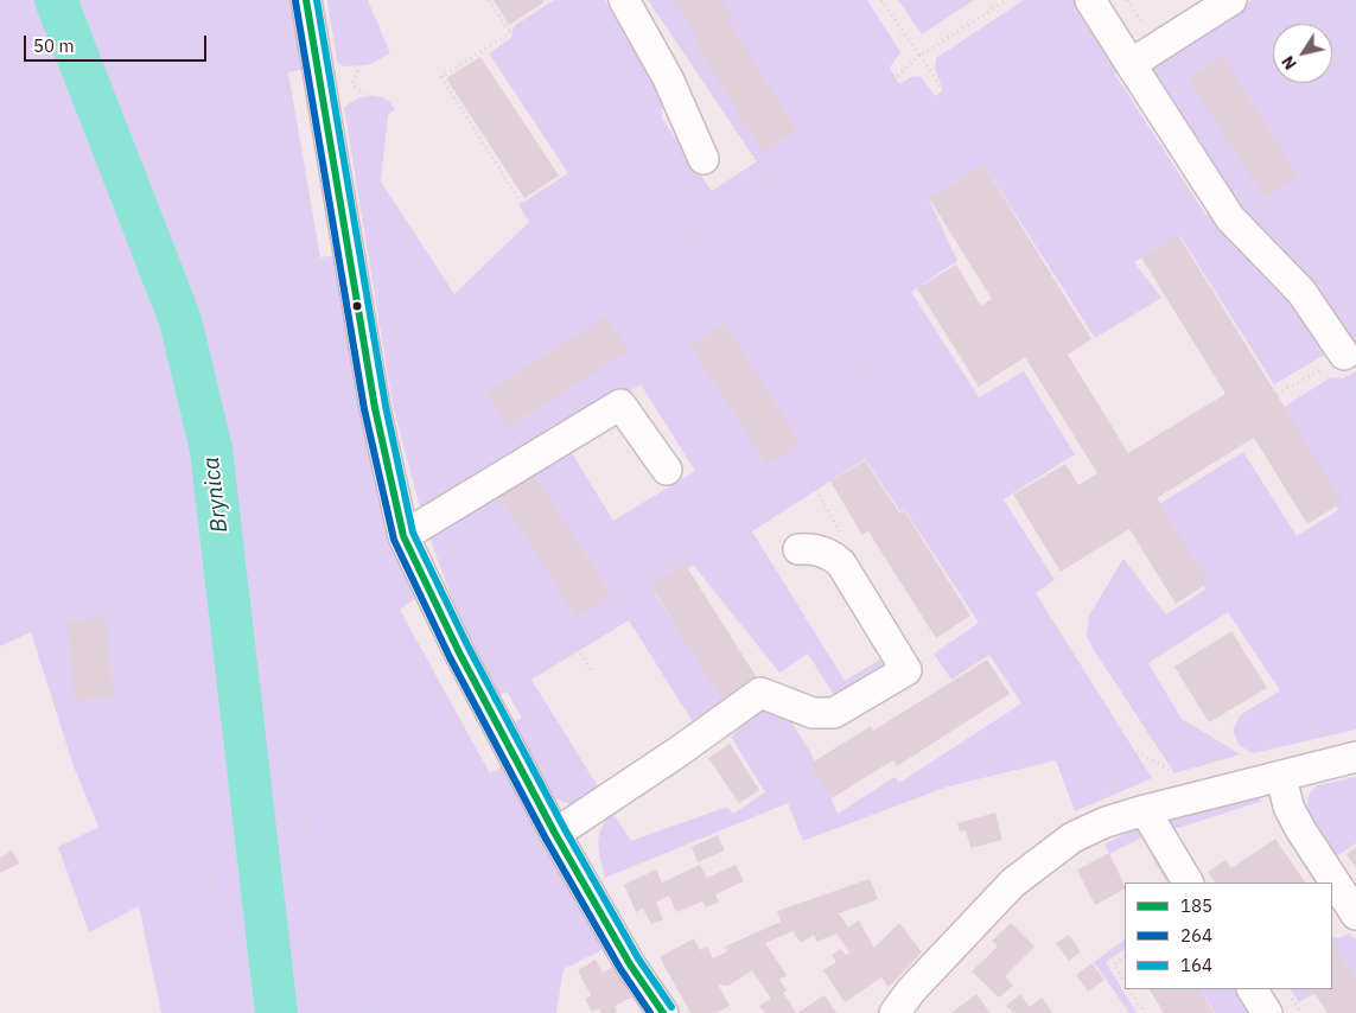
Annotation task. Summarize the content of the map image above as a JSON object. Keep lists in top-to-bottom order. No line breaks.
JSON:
{"water":["Brynica"],"lines":["transit line 185","transit line 164","transit line 264"],"legend":["185","264","164"],"scale_bar":"50 m","north":"bottom left"}
